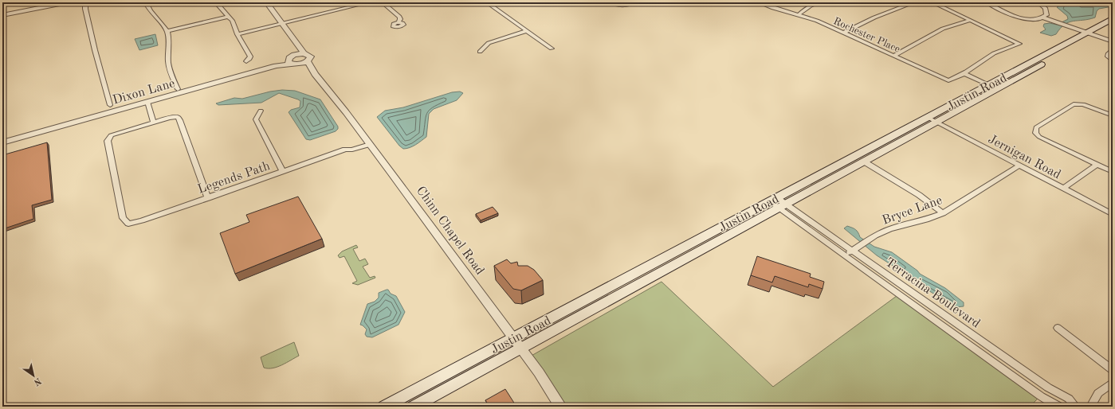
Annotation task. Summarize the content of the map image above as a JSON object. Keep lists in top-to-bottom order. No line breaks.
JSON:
{"streets":{"main road":["Justin Road"],"street":["Rochester Place","Dixon Lane","Jernigan Road","Legends Path","Bryce Lane","Chinn Chapel Road","Terracina Boulevard"]},"crossings":[["Justin Road","Jernigan Road"],["Justin Road","Chinn Chapel Road"],["Justin Road","Terracina Boulevard"],["Jernigan Road","Bryce Lane"],["Legends Path","Chinn Chapel Road"],["Bryce Lane","Terracina Boulevard"]],"north":"bottom right"}
